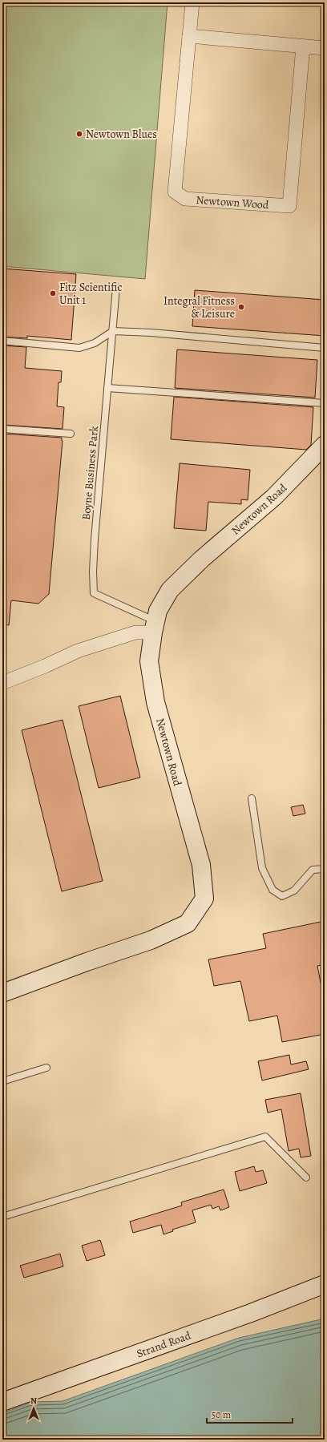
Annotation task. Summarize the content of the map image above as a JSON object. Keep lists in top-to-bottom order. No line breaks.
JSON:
{"streets":{"street":["Newtown Wood","Newtown Road","Strand Road"],"lane":["Boyne Business Park"]},"crossings":[["Boyne Business Park","Newtown Road"]],"places":["Newtown Blues","Fitz Scientific Unit 1","Integral Fitness & Leisure"],"scale_bar":"50 m","north":"top"}
